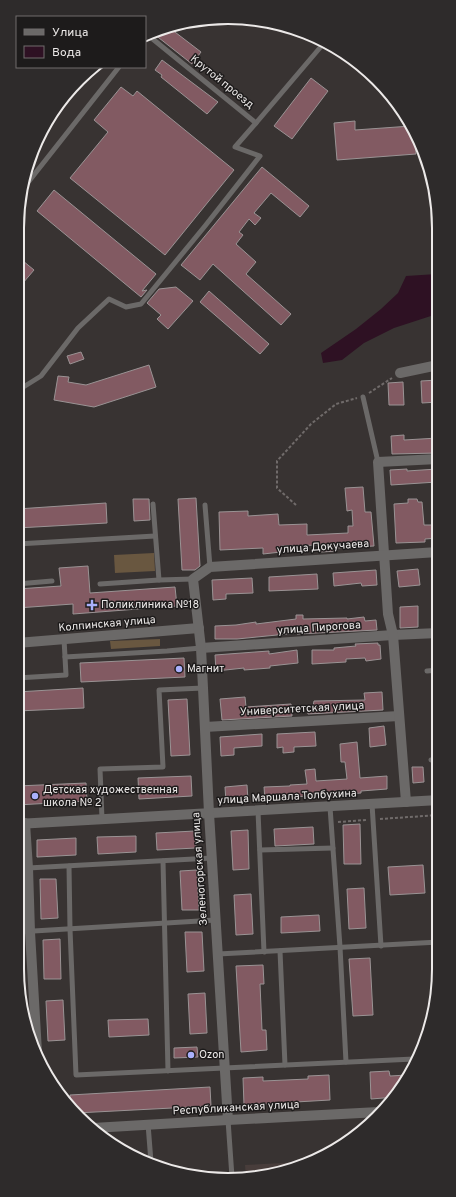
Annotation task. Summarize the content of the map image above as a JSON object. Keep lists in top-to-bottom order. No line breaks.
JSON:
{"streets":{"street":["улица Докучаева","Колпинская улица","улица Пирогова","Университетская улица","улица Маршала Толбухина","Зеленогорская улица","Республиканская улица"],"lane":["Крутой проезд"]},"crossings":[["Колпинская улица","Зеленогорская улица"],["улица Пирогова","Зеленогорская улица"],["Университетская улица","Зеленогорская улица"],["улица Маршала Толбухина","Зеленогорская улица"],["Зеленогорская улица","Республиканская улица"]],"places":{"health":["Поликлиника №18"],"other":["Магнит","Детская художественная школа № 2","Ozon"]},"legend":["Улица","Вода"]}
